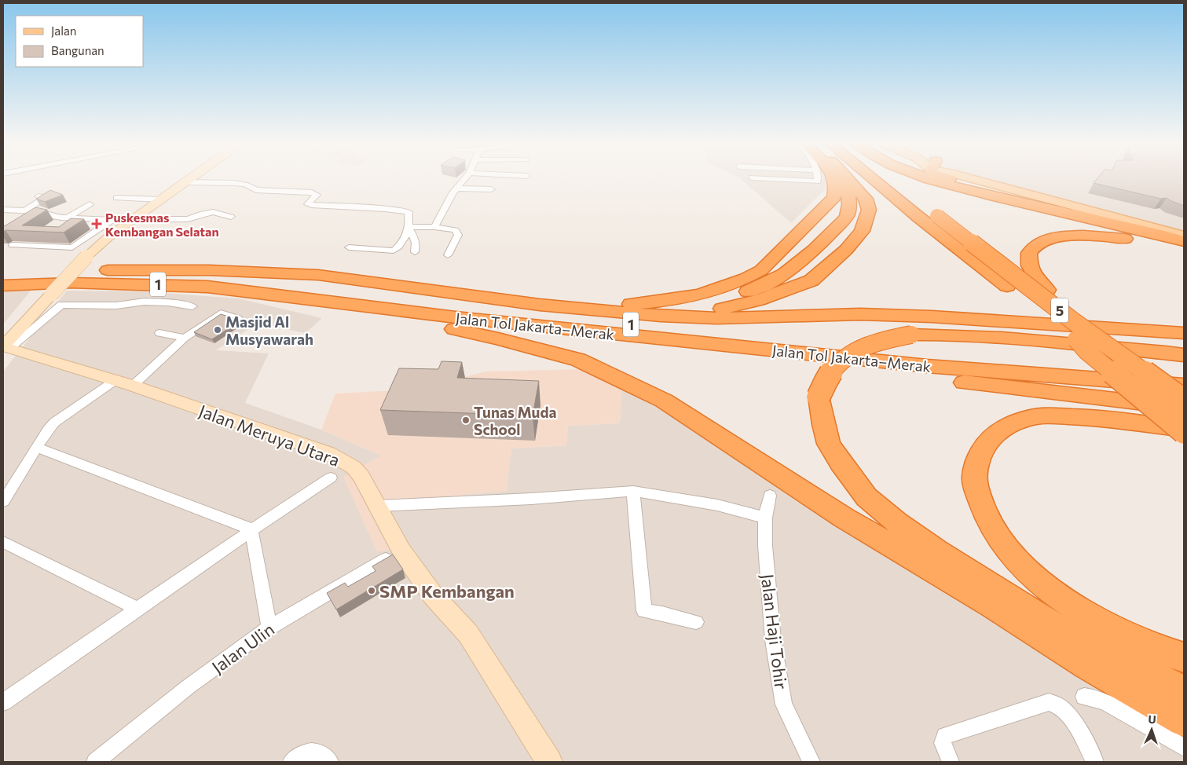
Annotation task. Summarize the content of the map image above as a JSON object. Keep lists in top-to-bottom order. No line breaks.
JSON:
{"streets":{"highway":["1","5","Jalan Tol Jakarta–Merak"],"main road":["Jalan Meruya Utara"],"street":["Jalan Haji Tohir","Jalan Ulin"]},"crossings":[["Jalan Meruya Utara","Jalan Ulin"]],"places":{"health":["Puskesmas Kembangan Selatan"],"other":["Masjid Al Musyawarah","Tunas Muda School","SMP Kembangan"]},"legend":["Jalan","Bangunan"],"north":"top"}
